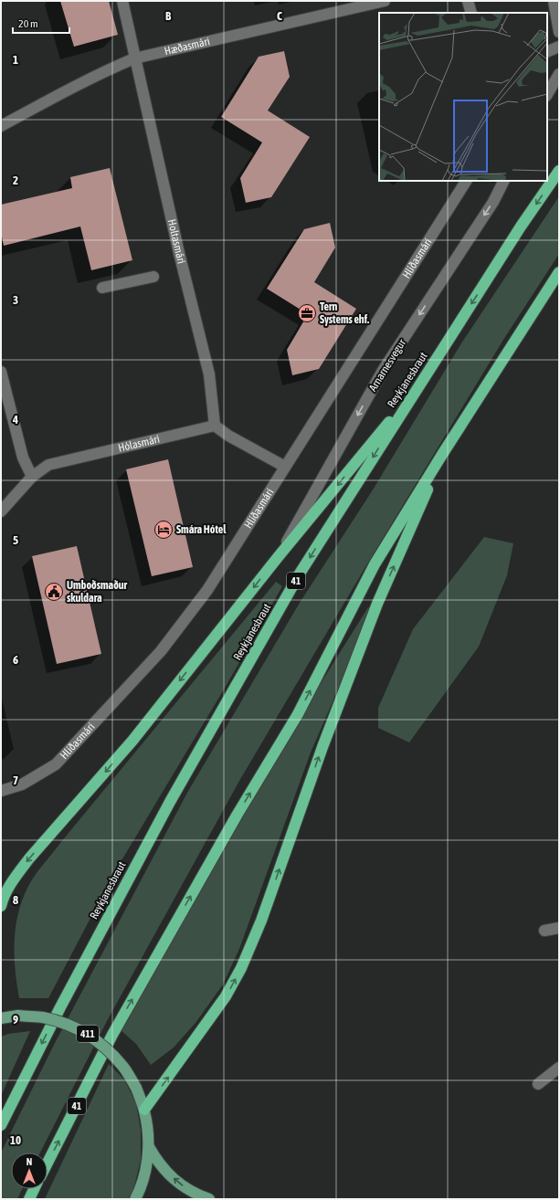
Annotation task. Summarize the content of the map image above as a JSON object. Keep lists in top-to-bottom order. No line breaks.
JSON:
{"streets":{"highway":["Reykjanesbraut","41"],"main road":["411"],"street":["Hæðasmári","Holtasmári","Hlíðasmári","Arnarnesvegur","Hólasmári"]},"crossings":[["Hæðasmári","Holtasmári"],["Holtasmári","Hólasmári"]],"one_way":["Arnarnesvegur"],"places":{"office":["Tern Systems ehf."],"hotel":["Smára Hótel"],"public building":["Umboðsmaður skuldara"]},"scale_bar":"20 m","north":"top","grid":{"columns":["B","C"],"rows":["1","2","3","4","5","6","7","8","9","10"]}}
